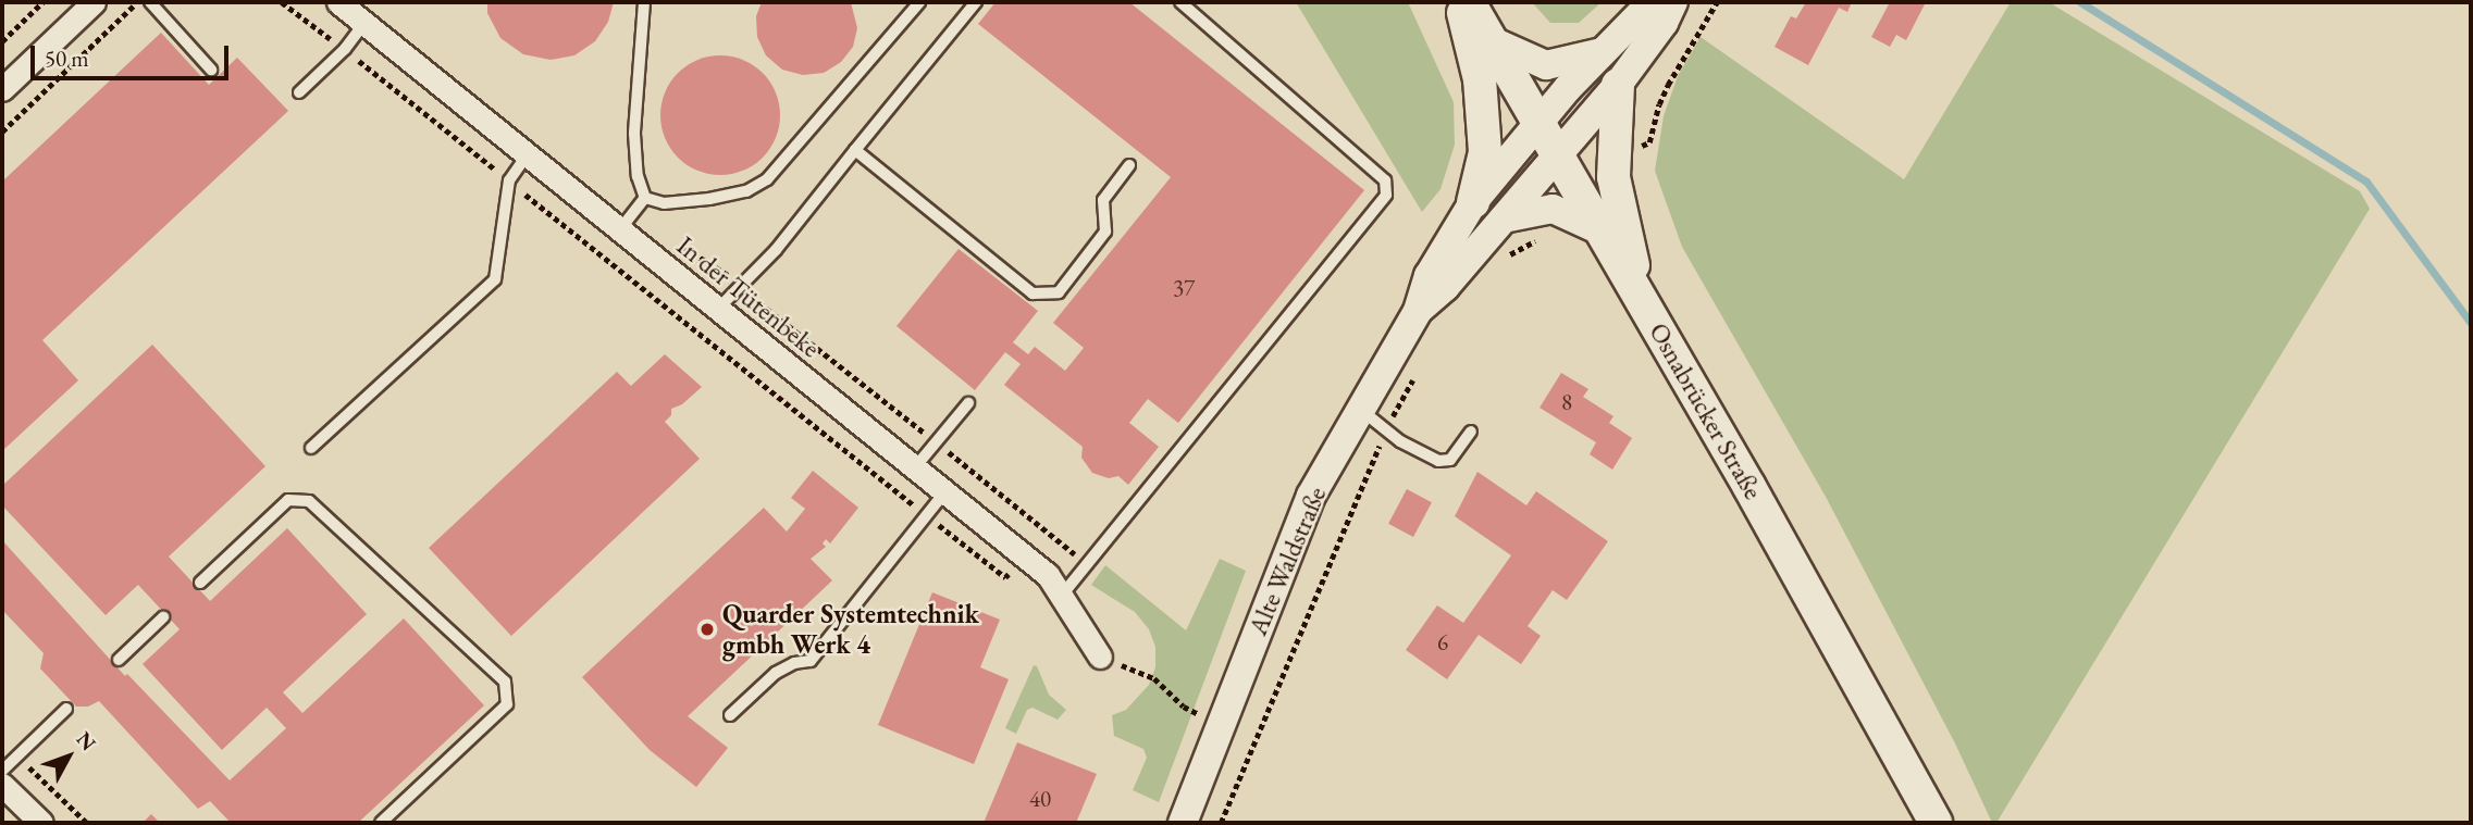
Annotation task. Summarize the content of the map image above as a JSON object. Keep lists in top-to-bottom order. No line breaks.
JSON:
{"streets":{"main road":["Osnabrücker Straße"],"street":["In der Tütenbeke","Alte Waldstraße"]},"crossings":[["Osnabrücker Straße","Alte Waldstraße"]],"places":["Quarder Systemtechnik gmbh Werk 4"],"house_numbers":["37","8","6","40"],"scale_bar":"50 m","north":"top right"}
